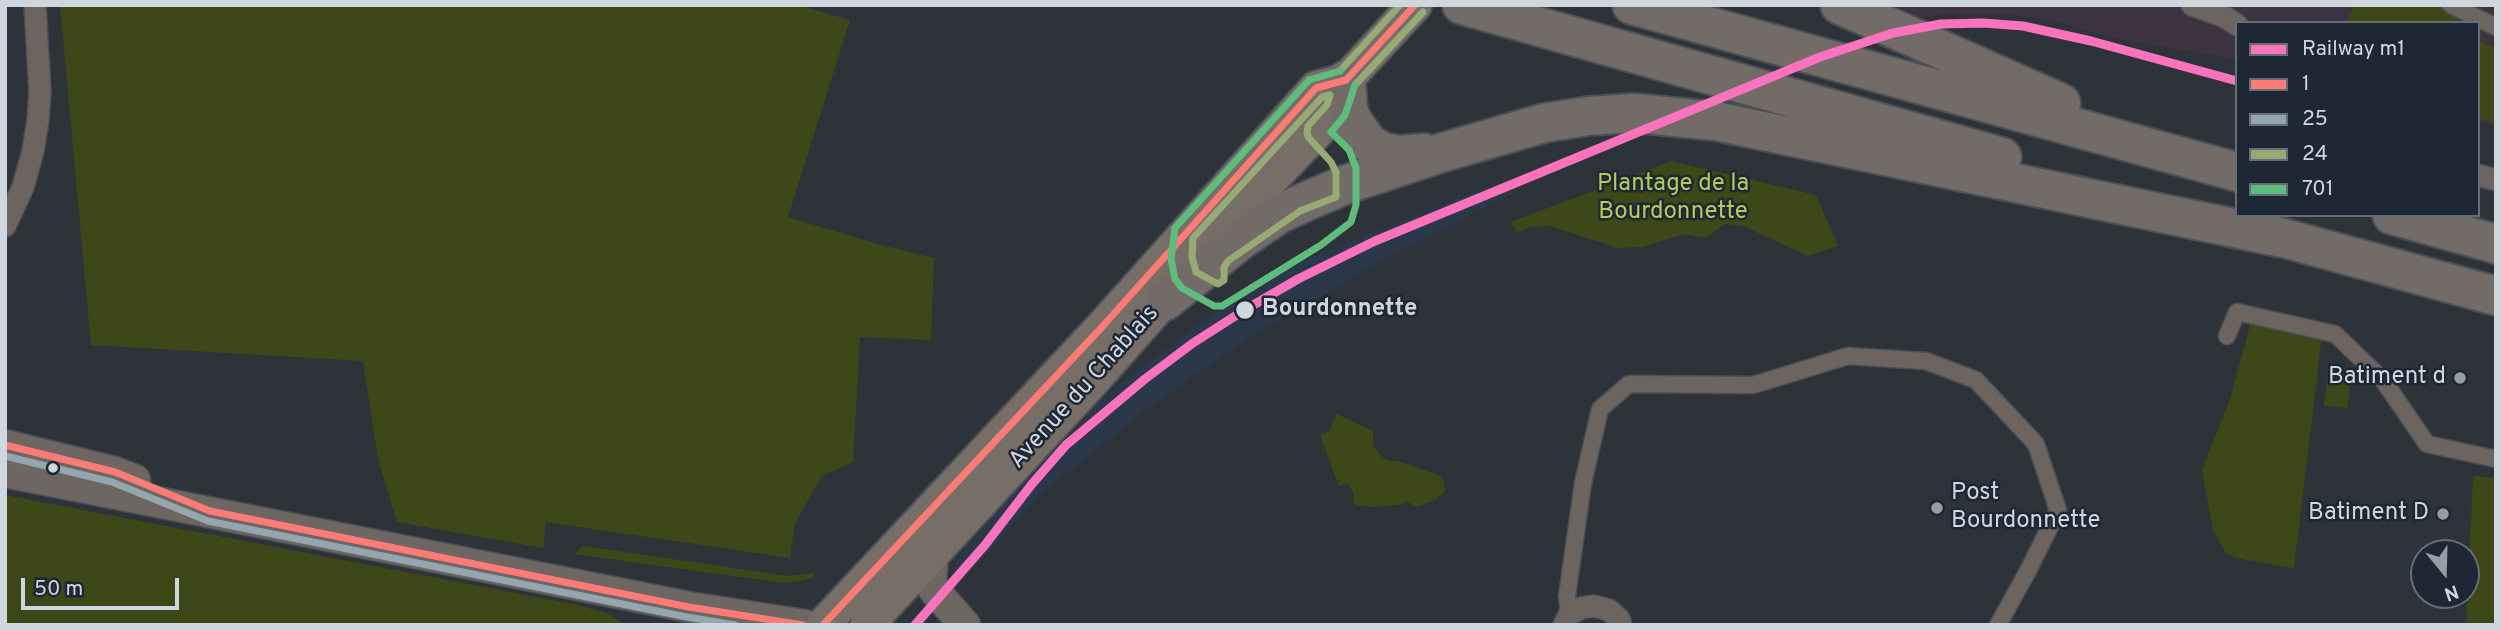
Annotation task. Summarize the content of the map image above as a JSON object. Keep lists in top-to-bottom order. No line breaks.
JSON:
{"streets":{"main road":["Avenue du Chablais"]},"parks":["Plantage de la Bourdonnette"],"places":["Bourdonnette","Batiment d","Post Bourdonnette","Batiment D"],"lines":["transit line 1","transit line 24","rail line m1","transit line 701","transit line 25"],"legend":["Railway m1","1","25","24","701"],"scale_bar":"50 m","north":"bottom"}
